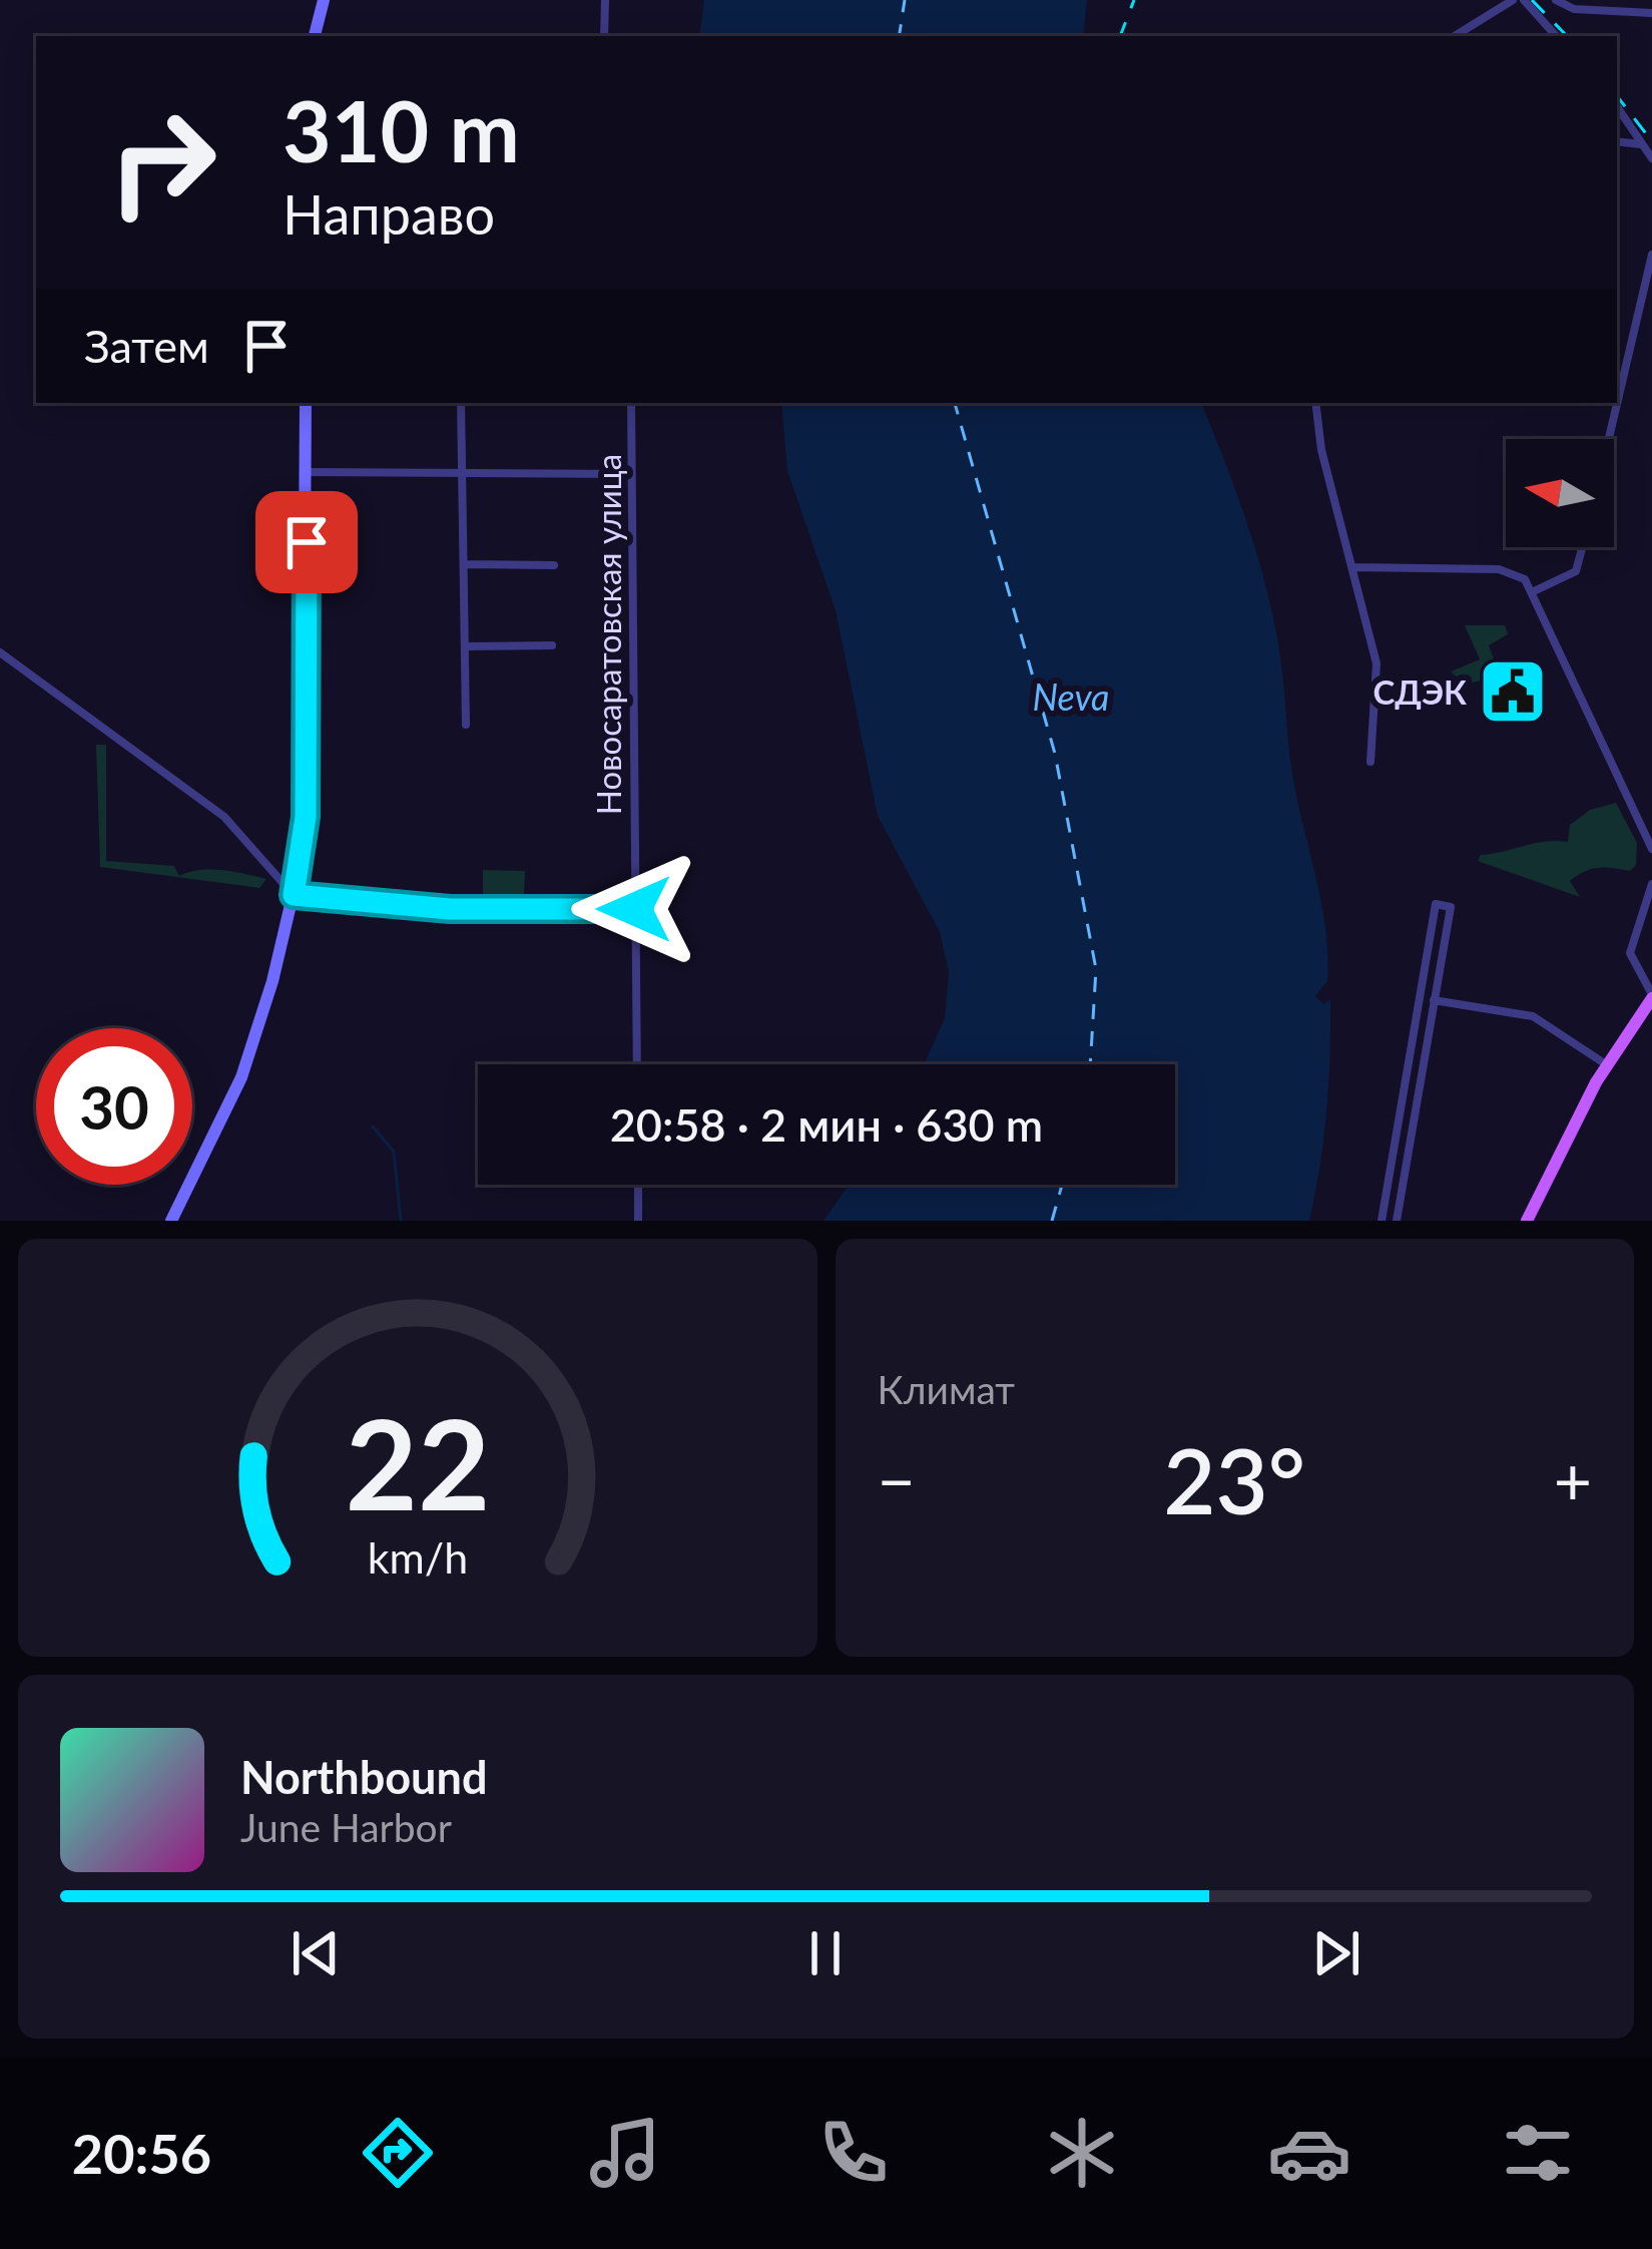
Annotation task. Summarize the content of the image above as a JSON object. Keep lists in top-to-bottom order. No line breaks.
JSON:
{"streets":{"street":["Новосаратовская улица"]},"water":["Neva"],"places":{"public building":["СДЭК"]},"north":"left","page":{"turn":["310 m","Направо"],"then":"Затем","limit":"30","trip":"20:58 · 2 мин · 630 m","tile":"Климат","heat":["−","23°","+"],"song":["Northbound","June Harbor"],"tabs":"20:56","gauge":["22","km/h"]}}
